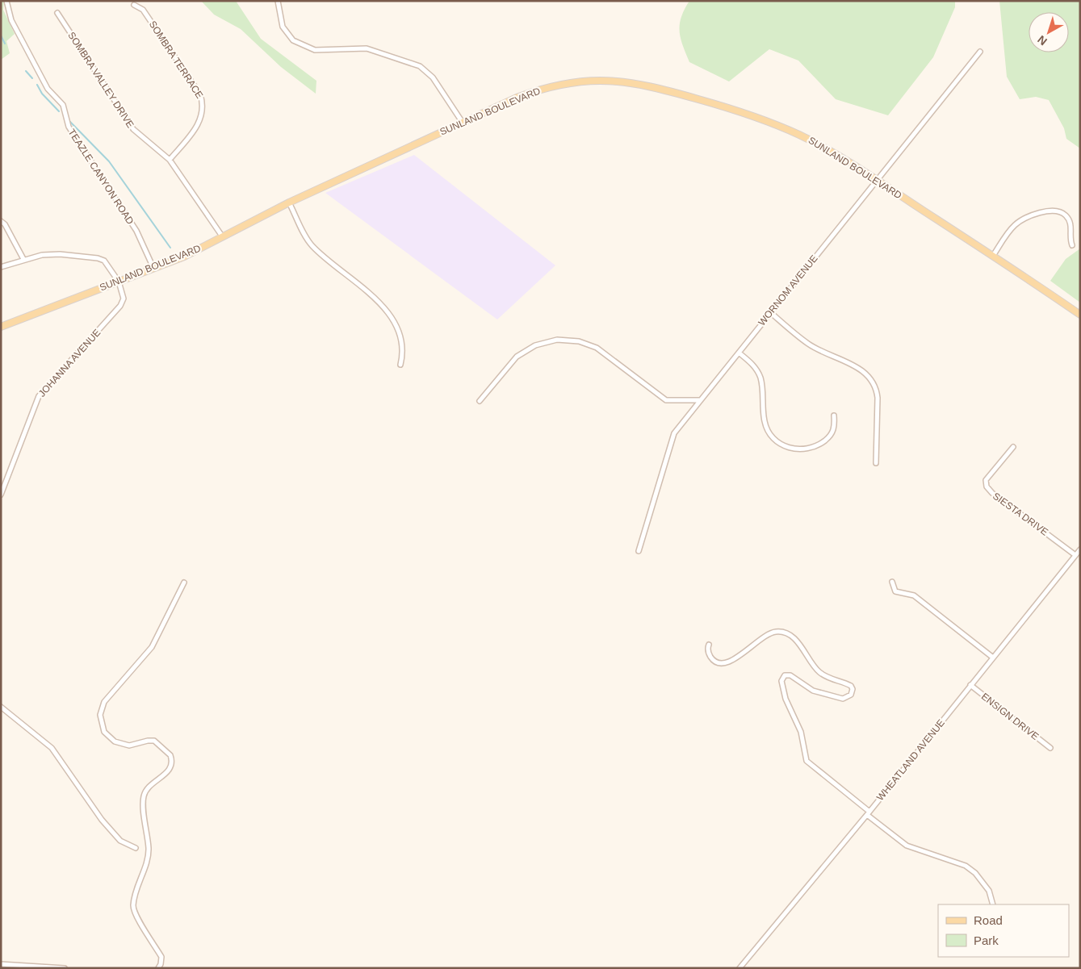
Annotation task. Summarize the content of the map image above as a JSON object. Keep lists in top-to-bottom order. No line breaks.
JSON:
{"streets":{"main road":["SUNLAND BOULEVARD"],"street":["SOMBRA TERRACE","SOMBRA VALLEY DRIVE","TEAZLE CANYON ROAD","WORNOM AVENUE","JOHANNA AVENUE","SIESTA DRIVE","ENSIGN DRIVE","WHEATLAND AVENUE"]},"crossings":[["SOMBRA TERRACE","SOMBRA VALLEY DRIVE"],["SOMBRA VALLEY DRIVE","SUNLAND BOULEVARD"],["SUNLAND BOULEVARD","TEAZLE CANYON ROAD"],["SUNLAND BOULEVARD","WORNOM AVENUE"],["SUNLAND BOULEVARD","JOHANNA AVENUE"],["SIESTA DRIVE","WHEATLAND AVENUE"],["ENSIGN DRIVE","WHEATLAND AVENUE"]],"legend":["Road","Park"],"north":"bottom left"}
